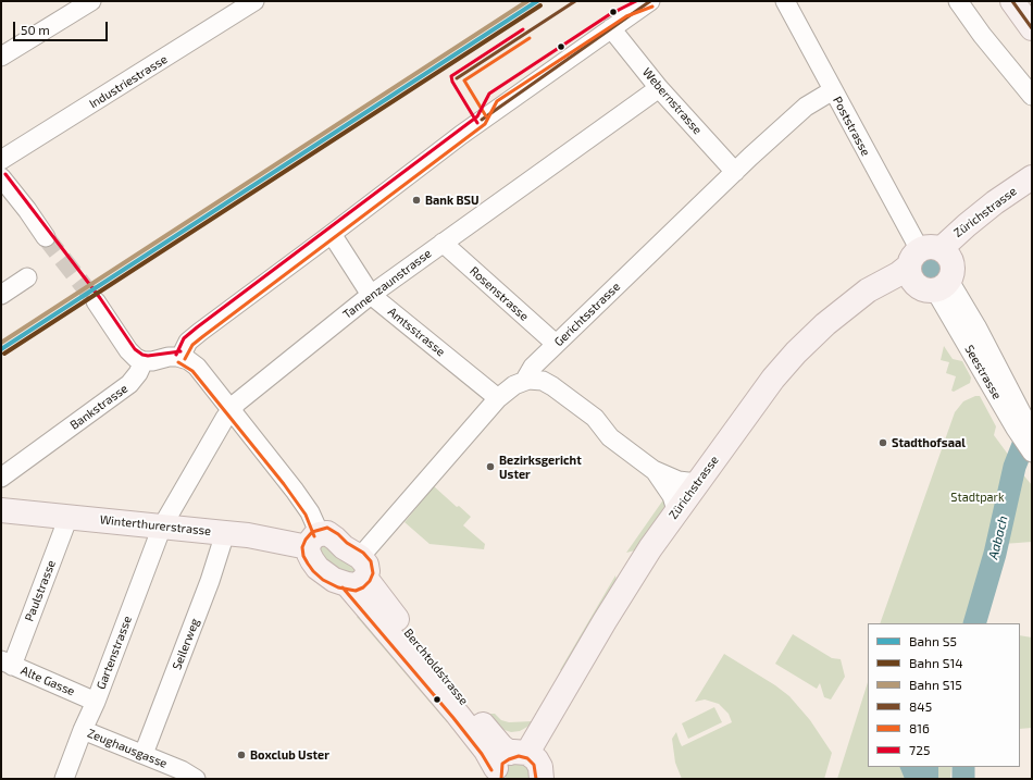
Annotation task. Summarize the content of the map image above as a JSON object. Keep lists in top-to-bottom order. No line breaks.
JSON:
{"streets":{"main road":["Zürichstrasse","Winterthurerstrasse","Berchtoldstrasse"],"street":["Industriestrasse","Webernstrasse","Poststrasse","Tannenzaunstrasse","Rosenstrasse","Gerichtsstrasse","Amtsstrasse","Seestrasse","Bankstrasse","Paulstrasse","Seilerweg","Gartenstrasse","Alte Gasse","Zeughausgasse"]},"crossings":[["Webernstrasse","Tannenzaunstrasse"],["Webernstrasse","Gerichtsstrasse"],["Poststrasse","Zürichstrasse"],["Poststrasse","Gerichtsstrasse"],["Poststrasse","Seestrasse"],["Zürichstrasse","Seestrasse"],["Zürichstrasse","Berchtoldstrasse"],["Tannenzaunstrasse","Rosenstrasse"],["Tannenzaunstrasse","Amtsstrasse"],["Tannenzaunstrasse","Winterthurerstrasse"],["Tannenzaunstrasse","Gartenstrasse"],["Rosenstrasse","Gerichtsstrasse"],["Gerichtsstrasse","Amtsstrasse"],["Gerichtsstrasse","Winterthurerstrasse"],["Gerichtsstrasse","Berchtoldstrasse"],["Winterthurerstrasse","Paulstrasse"],["Winterthurerstrasse","Seilerweg"],["Winterthurerstrasse","Gartenstrasse"],["Winterthurerstrasse","Berchtoldstrasse"],["Paulstrasse","Alte Gasse"],["Seilerweg","Zeughausgasse"],["Gartenstrasse","Alte Gasse"],["Gartenstrasse","Zeughausgasse"]],"water":["Aabach"],"parks":["Stadtpark"],"places":["Bank BSU","Stadthofsaal","Bezirksgericht Uster","Boxclub Uster"],"lines":["rail line S5","rail line S15","transit line 845","transit line 725","rail line S14","transit line 816"],"legend":["Bahn S5","Bahn S14","Bahn S15","845","816","725"],"scale_bar":"50 m"}
